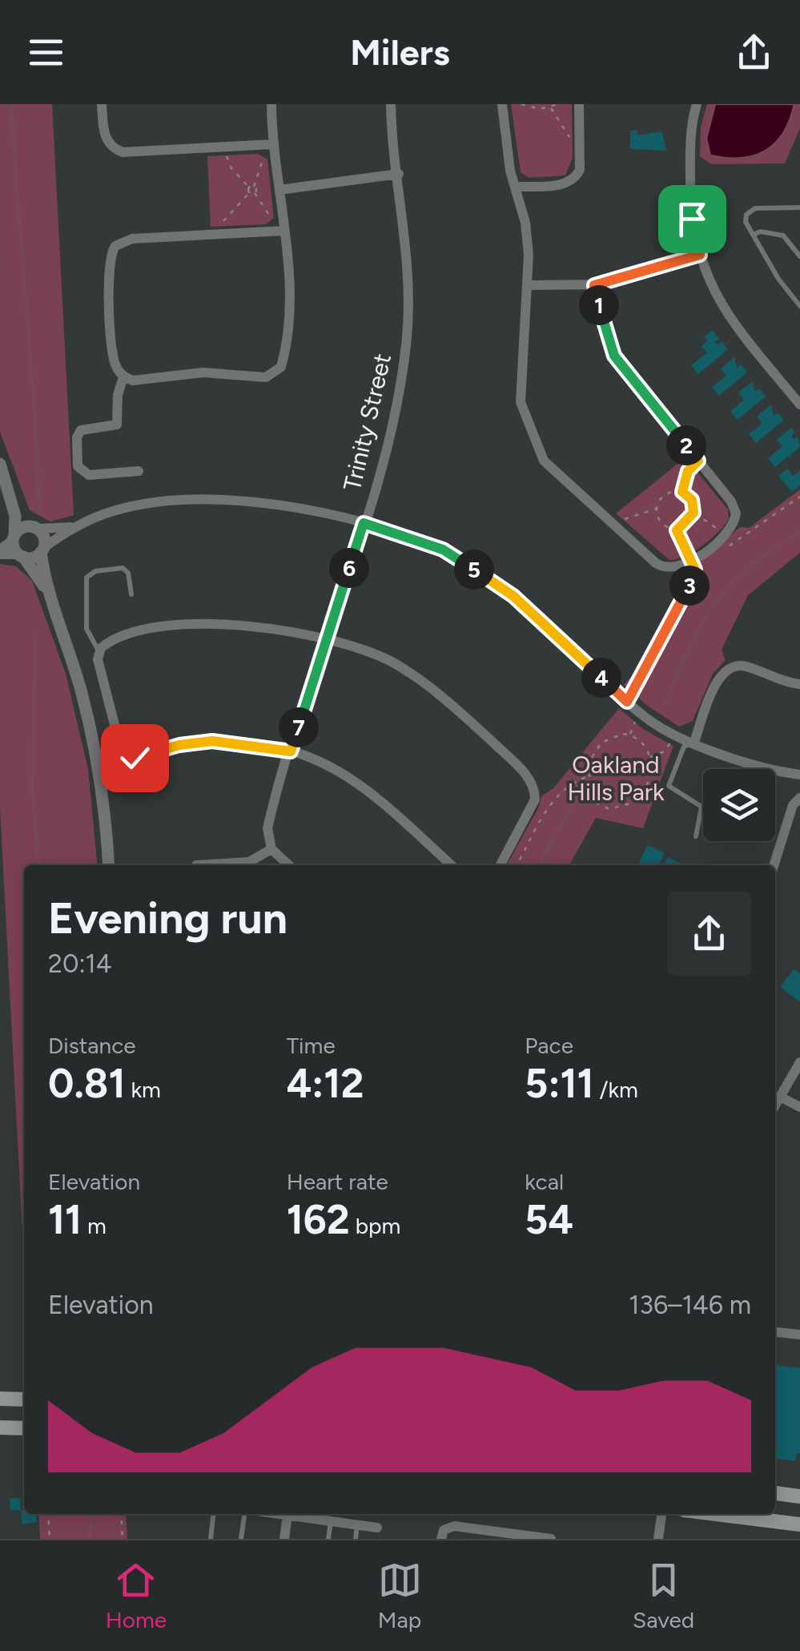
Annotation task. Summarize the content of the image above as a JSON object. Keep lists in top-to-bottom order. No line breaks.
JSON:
{"streets":{"street":["Trinity Street"]},"parks":["Oakland Hills Park"],"page":{"header":"Milers","pins":["1","2","6","5","3","4","7"],"heading":["Evening run","20:14"],"stats":[["Distance","0.81 km"],["Time","4:12"],["Pace","5:11 /km"],["Elevation","11 m"],["Heart rate","162 bpm"],["kcal","54"]],"chart":["Elevation","136–146 m"],"tabs":["Home","Map","Saved"]}}
